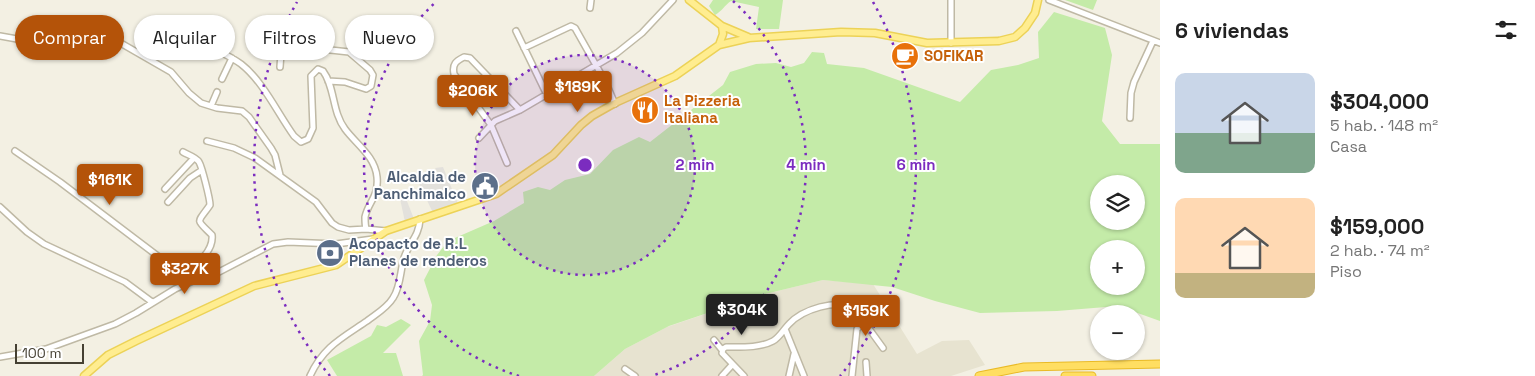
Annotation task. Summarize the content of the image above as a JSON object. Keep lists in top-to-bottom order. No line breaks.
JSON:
{"places":{"cafe":["SOFIKAR"],"restaurant":["La Pizzeria Italiana"],"public building":["Alcaldia de Panchimalco"],"bank":["Acopacto de R.L Planes de renderos"]},"scale_bar":"100 m","page":{"heading":"6 viviendas","chip":["Comprar","Alquilar","Filtros","Nuevo"],"list":[{"name":"$304,000","note":"5 hab. · 148 m² · Casa"},{"name":"$159,000","note":"2 hab. · 74 m² · Piso"}],"price":["$189K","$206K","$161K","$327K","$304K","$159K"],"map_buttons":["+","−"],"scale":"100 m"},"rings":["2 min","4 min","6 min"]}
